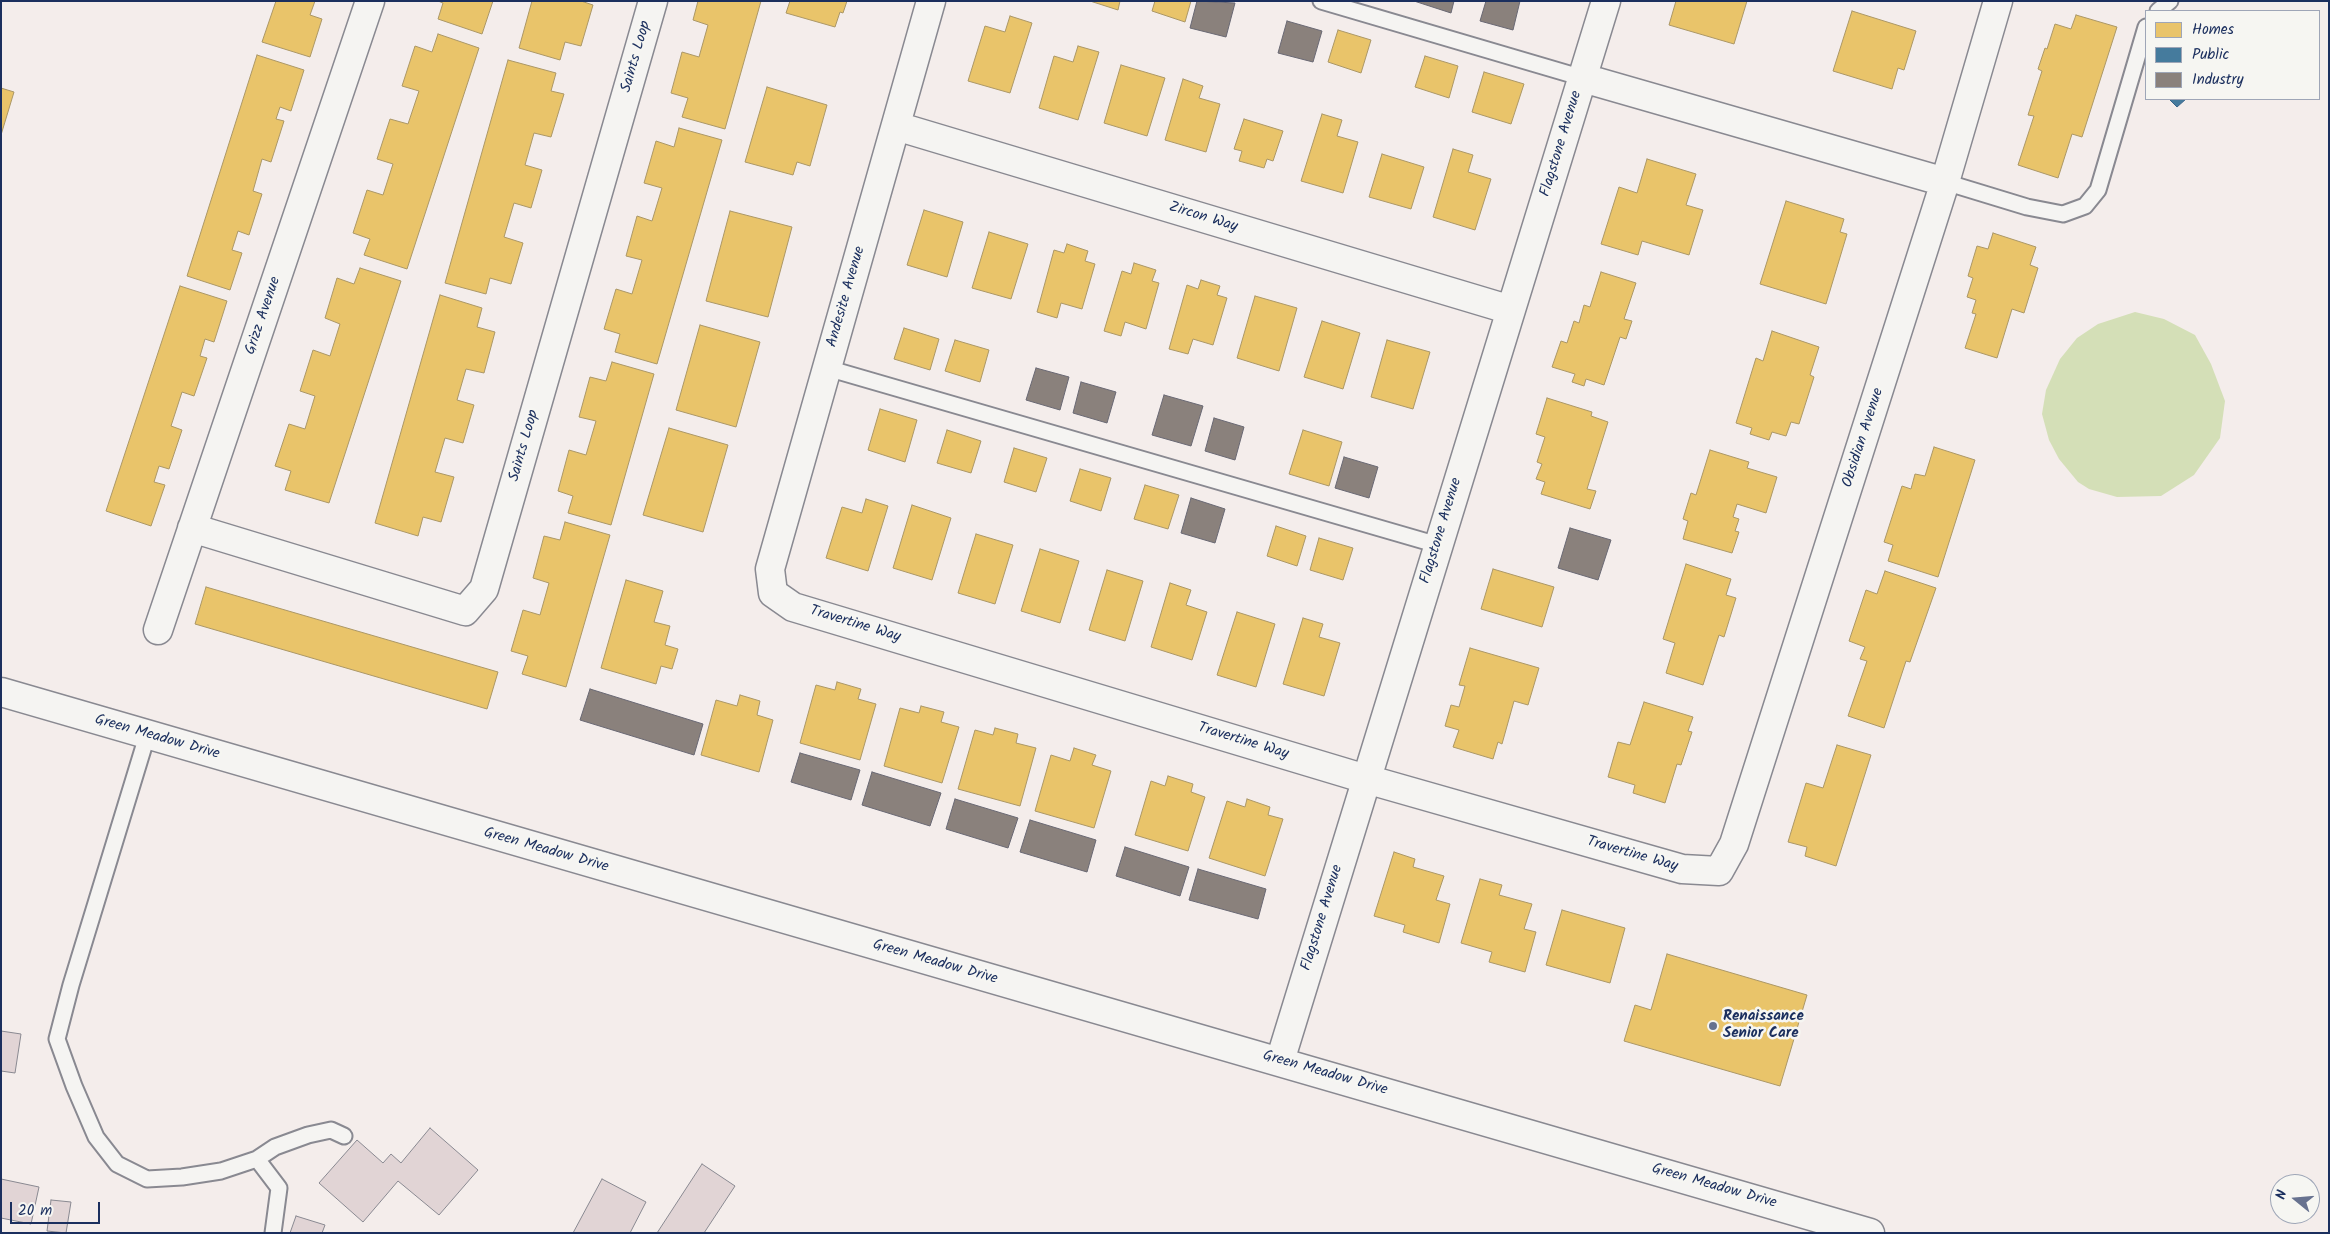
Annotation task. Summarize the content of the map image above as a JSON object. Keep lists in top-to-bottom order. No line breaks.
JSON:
{"streets":{"street":["Saints Loop","Flagstone Avenue","Zircon Way","Andesite Avenue","Grizz Avenue","Obsidian Avenue","Travertine Way","Green Meadow Drive"]},"crossings":[["Saints Loop","Grizz Avenue"],["Flagstone Avenue","Zircon Way"],["Flagstone Avenue","Travertine Way"],["Flagstone Avenue","Green Meadow Drive"],["Zircon Way","Andesite Avenue"],["Andesite Avenue","Travertine Way"],["Obsidian Avenue","Travertine Way"]],"places":["Renaissance Senior Care"],"legend":["Homes","Public","Industry"],"scale_bar":"20 m","north":"left"}
